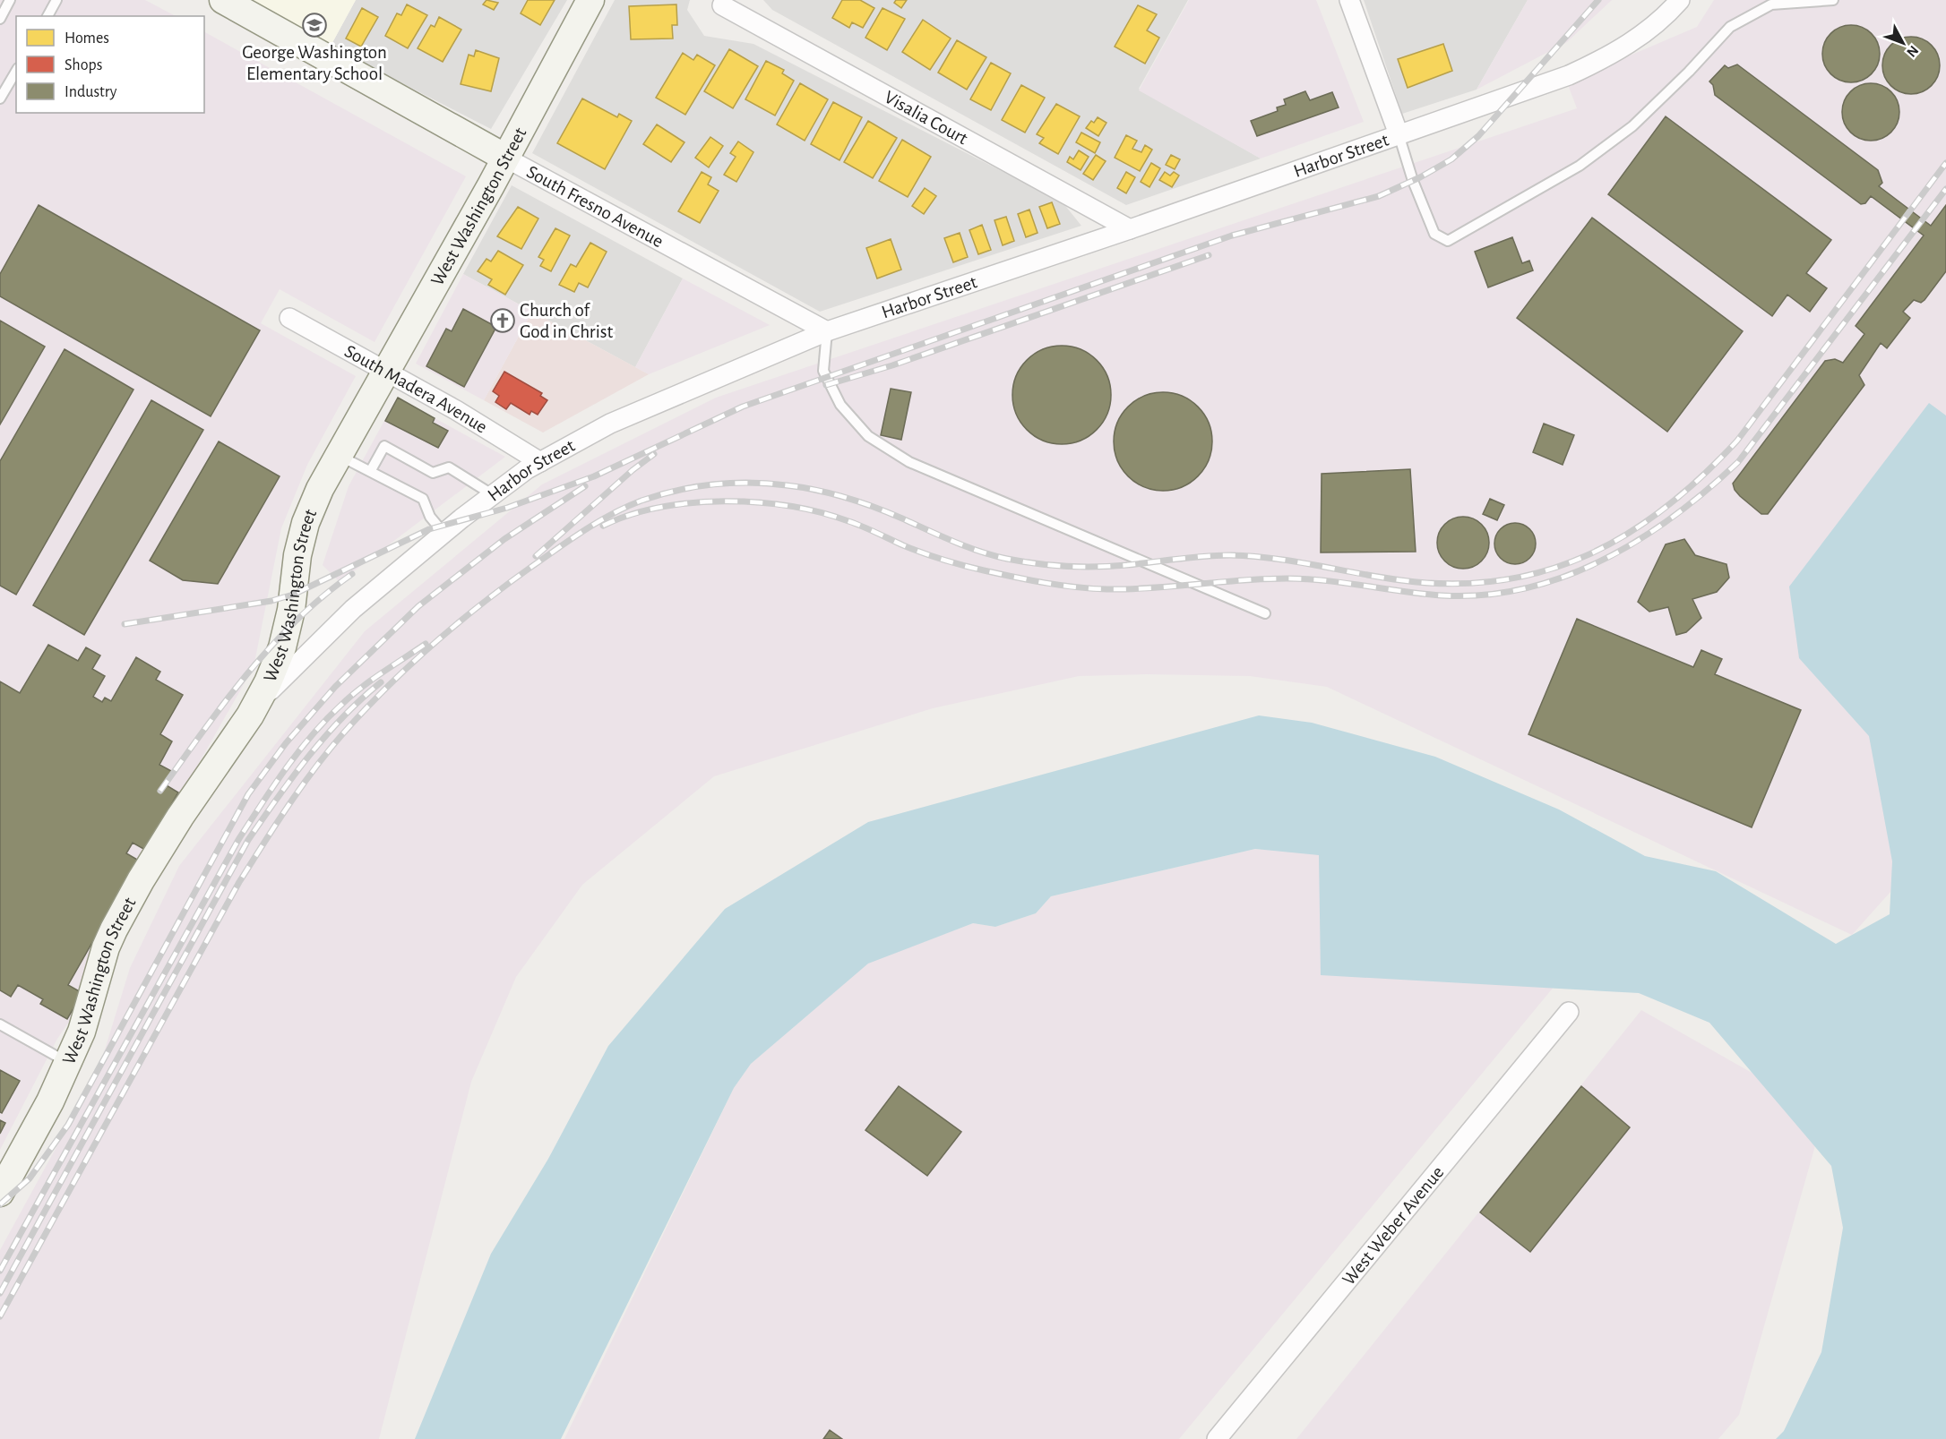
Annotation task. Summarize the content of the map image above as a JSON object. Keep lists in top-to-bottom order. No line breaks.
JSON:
{"streets":{"street":["Visalia Court","Harbor Street","West Washington Street","South Fresno Avenue","South Madera Avenue","West Weber Avenue"]},"crossings":[["Visalia Court","Harbor Street"],["Harbor Street","West Washington Street"],["Harbor Street","South Fresno Avenue"],["Harbor Street","South Madera Avenue"],["West Washington Street","South Fresno Avenue"],["West Washington Street","South Madera Avenue"]],"places":{"school or university":["George Washington Elementary School"],"church":["Church of God in Christ"]},"legend":["Homes","Shops","Industry"],"north":"bottom right"}
